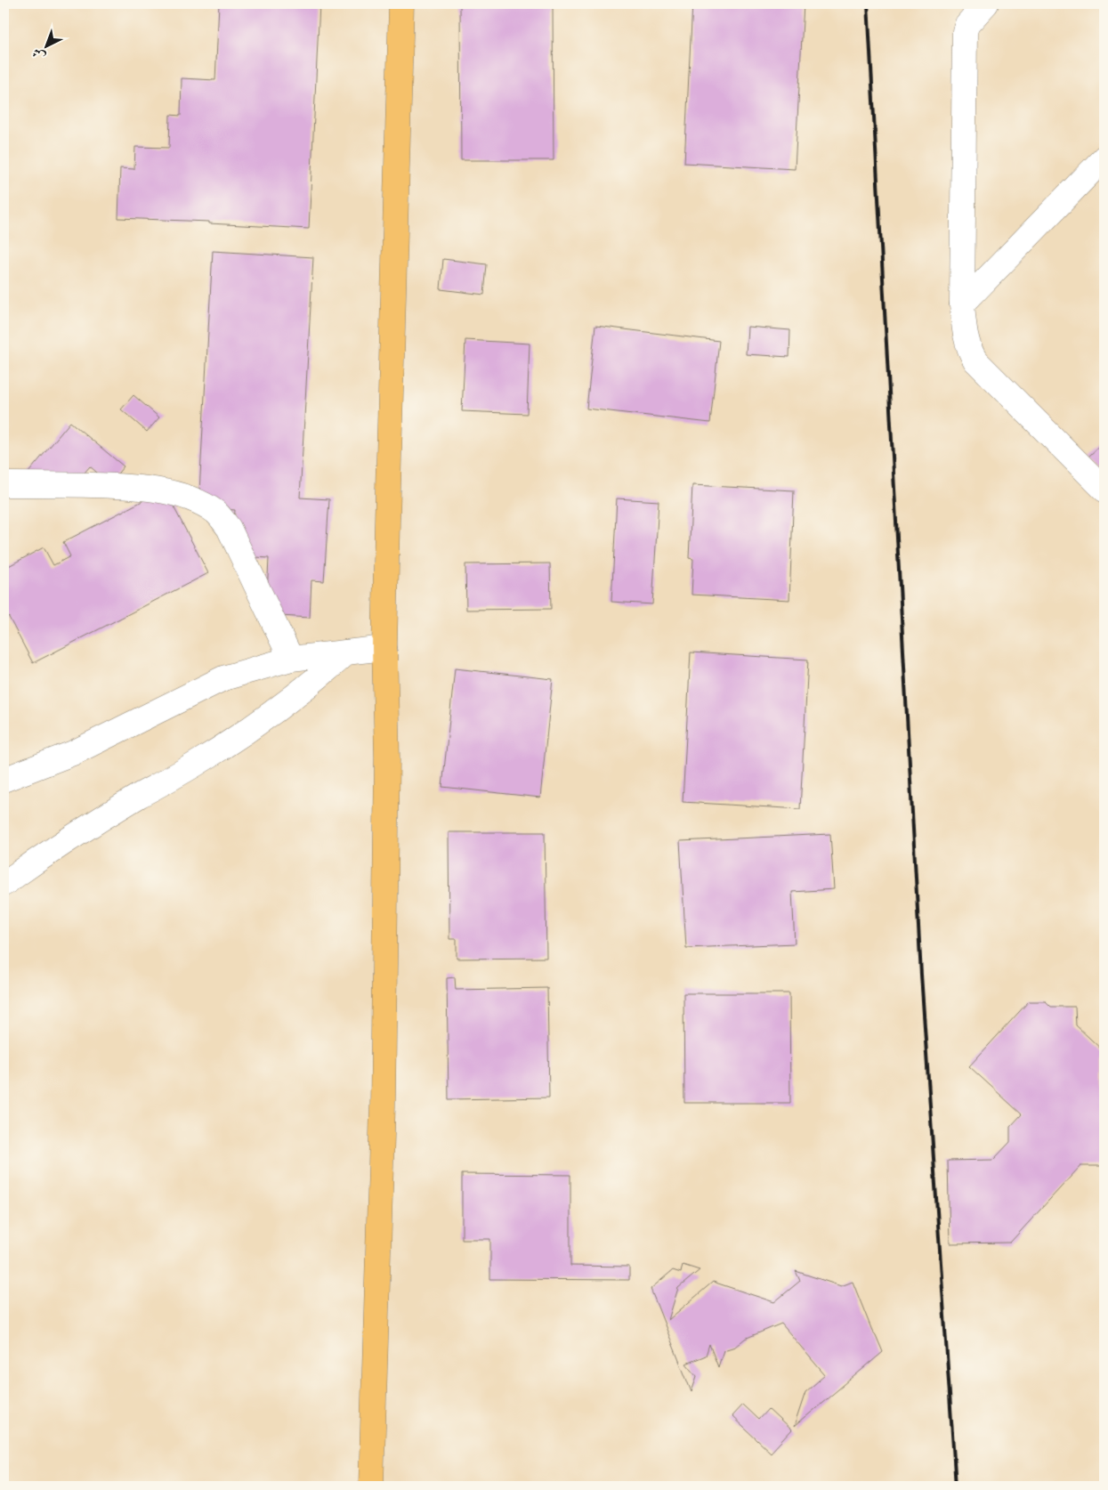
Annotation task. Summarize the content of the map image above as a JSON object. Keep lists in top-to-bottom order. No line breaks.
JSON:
{"north":"bottom left"}
